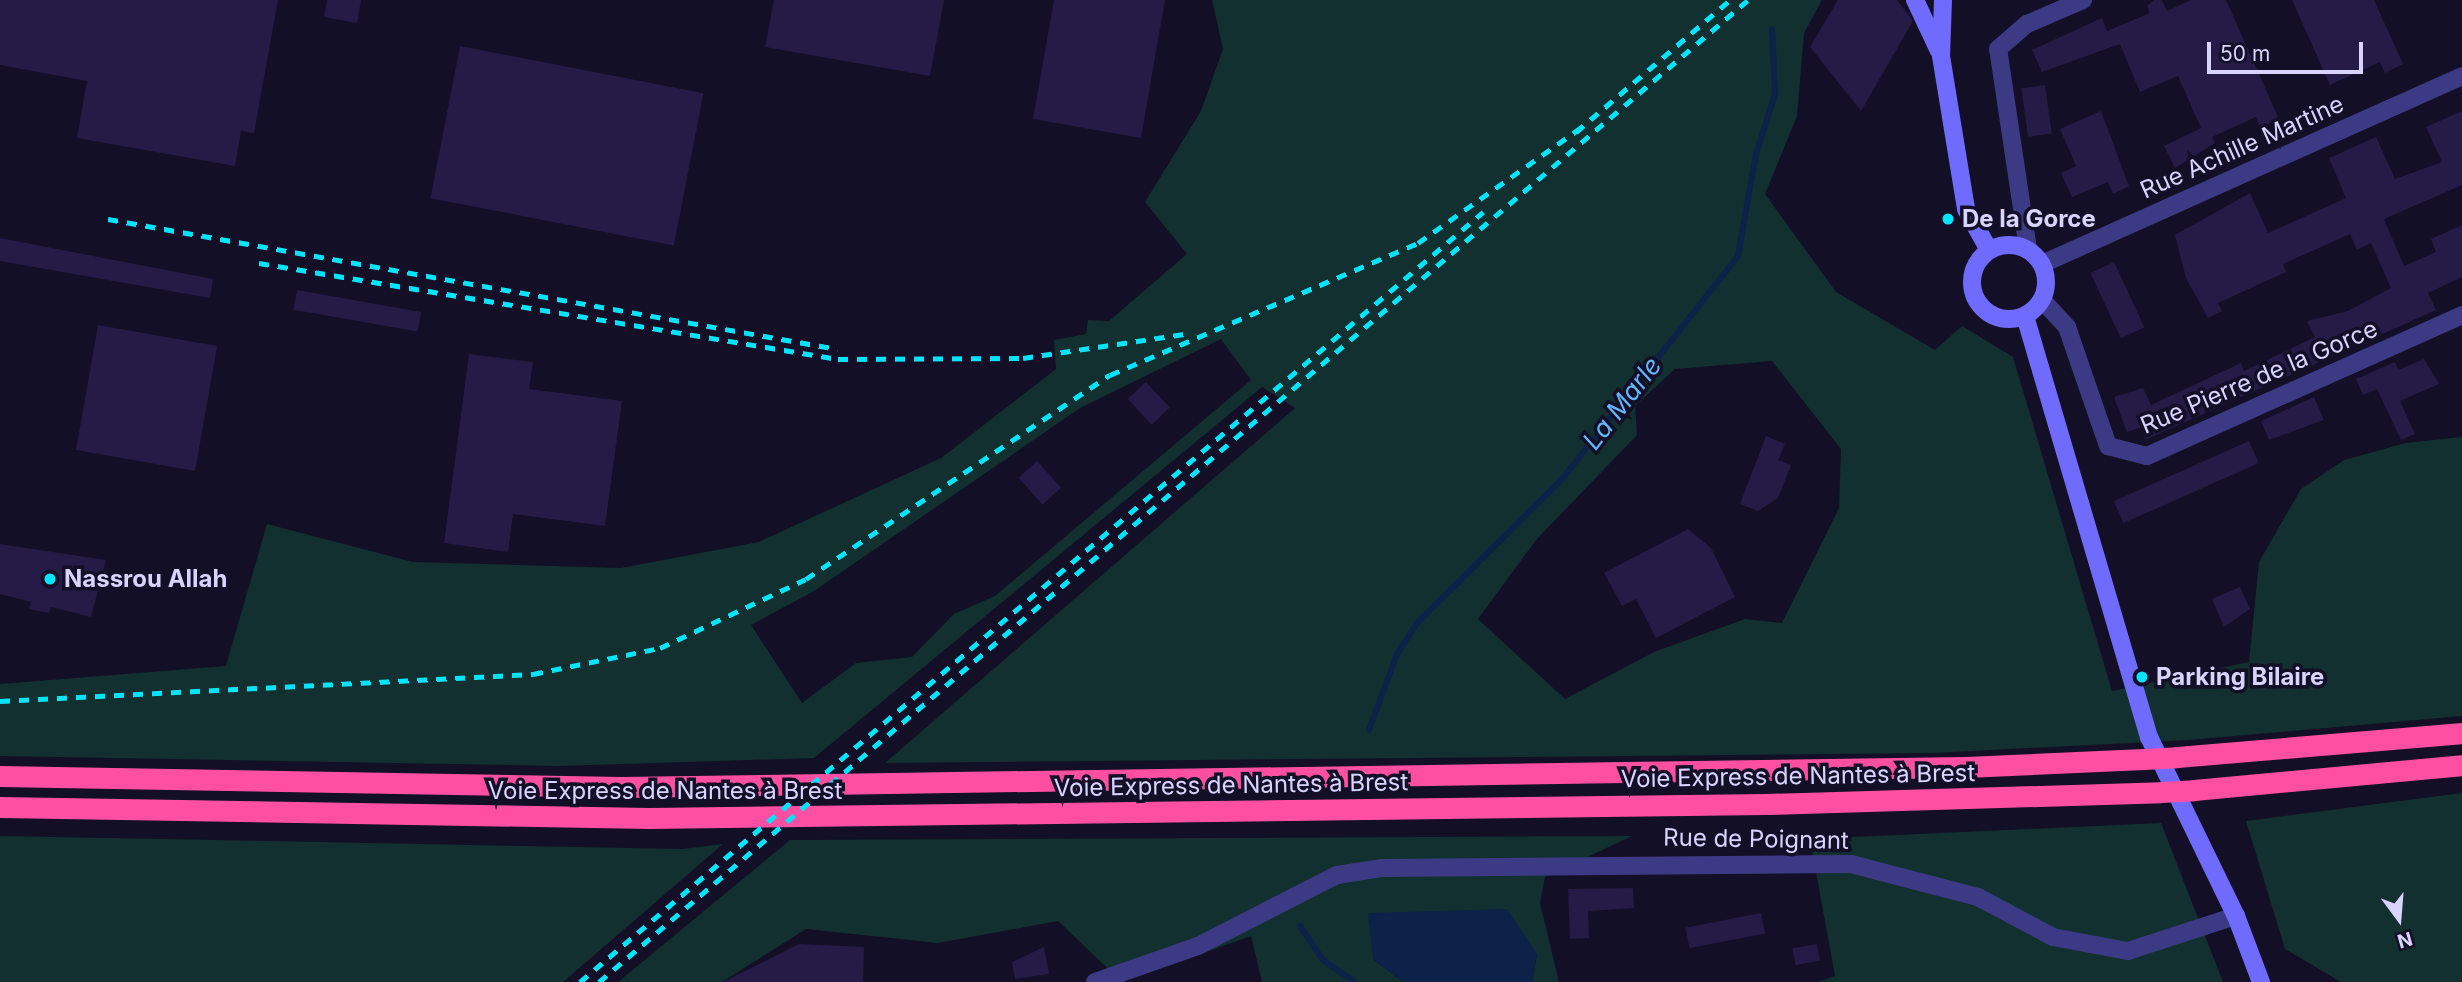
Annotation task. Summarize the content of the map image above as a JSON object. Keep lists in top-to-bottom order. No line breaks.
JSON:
{"streets":{"highway":["Voie Express de Nantes à Brest"],"street":["Rue Achille Martine","Rue Pierre de la Gorce","Rue de Poignant"]},"crossings":[["Rue Achille Martine","Rue Pierre de la Gorce"]],"water":["La Marle"],"places":["De la Gorce","Nassrou Allah","Parking Bilaire"],"scale_bar":"50 m","north":"bottom"}
